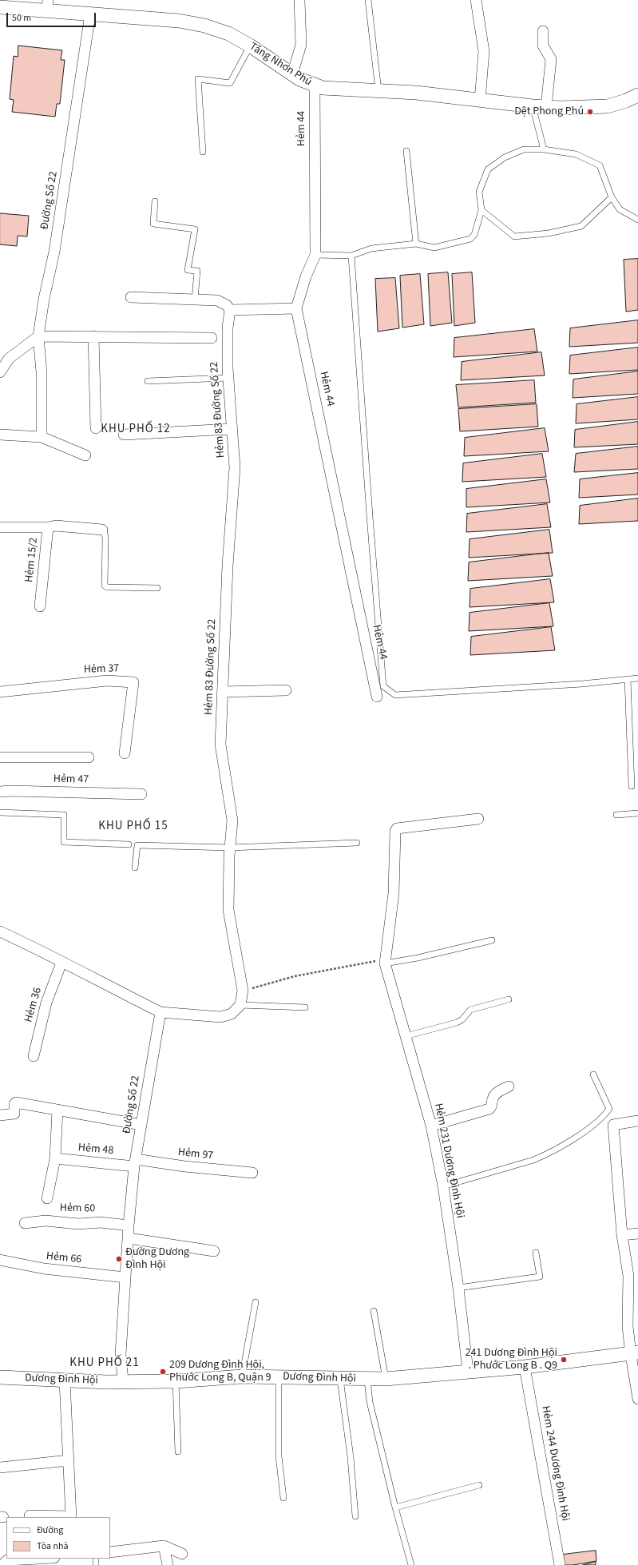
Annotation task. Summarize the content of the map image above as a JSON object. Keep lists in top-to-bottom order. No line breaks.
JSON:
{"streets":{"street":["Tăng Nhơn Phú","Hẻm 44","Đường Số 22","Hẻm 83 Đường Số 22","Hẻm 15/2","Hẻm 37","Hẻm 47","Hẻm 36","Hẻm 48","Hẻm 97","Hẻm 231 Dương Đình Hội","Hẻm 60","Hẻm 66","Dương Đình Hội","Hẻm 244 Dương Đình Hội"]},"crossings":[["Tăng Nhơn Phú","Hẻm 44"],["Tăng Nhơn Phú","Đường Số 22"],["Đường Số 22","Hẻm 48"],["Đường Số 22","Hẻm 97"],["Đường Số 22","Hẻm 60"],["Đường Số 22","Hẻm 66"],["Đường Số 22","Dương Đình Hội"],["Hẻm 48","Hẻm 97"],["Hẻm 231 Dương Đình Hội","Dương Đình Hội"],["Dương Đình Hội","Hẻm 244 Dương Đình Hội"]],"districts":["KHU PHỐ 12","KHU PHỐ 15","KHU PHỐ 21"],"places":["Dệt Phong Phú","Đường Dương Đình Hội","241 Dương Đình Hội . Phước Long B . Q9","209 Dương Đình Hội, Phước Long B, Quận 9"],"legend":["Đường","Tòa nhà"],"scale_bar":"50 m"}
